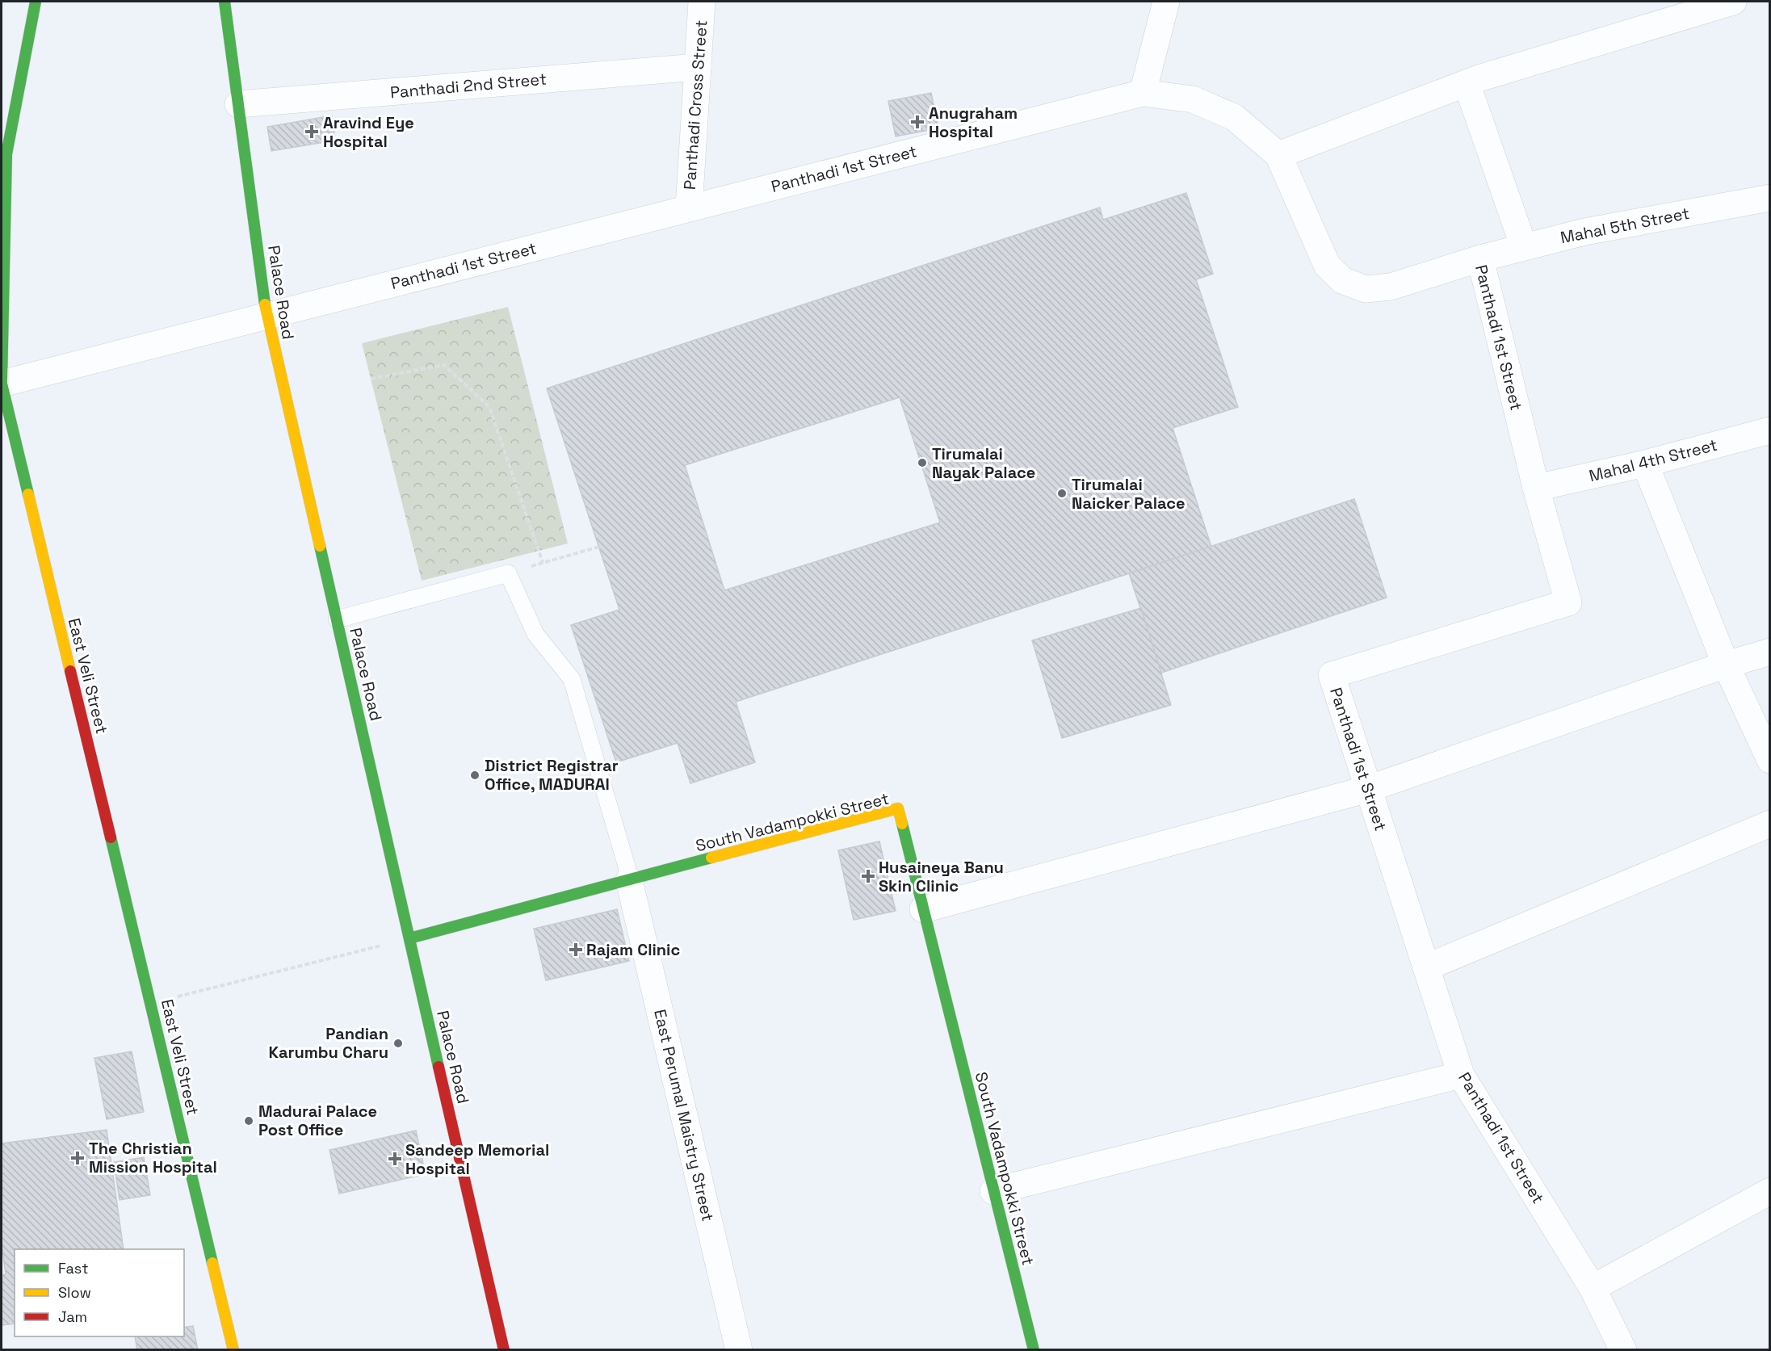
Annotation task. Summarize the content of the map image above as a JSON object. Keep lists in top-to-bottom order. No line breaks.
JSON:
{"streets":{"main road":["Palace Road","East Veli Street","South Vadampokki Street"],"street":["Panthadi 2nd Street","Panthadi Cross Street","Panthadi 1st Street","Mahal 5th Street","Mahal 4th Street","East Perumal Maistry Street"]},"crossings":[["Panthadi 2nd Street","Panthadi Cross Street"],["Panthadi 2nd Street","Palace Road"],["Panthadi Cross Street","Panthadi 1st Street"],["Panthadi 1st Street","Mahal 5th Street"],["Panthadi 1st Street","Palace Road"],["Panthadi 1st Street","Mahal 4th Street"],["Panthadi 1st Street","East Veli Street"],["Palace Road","South Vadampokki Street"],["South Vadampokki Street","East Perumal Maistry Street"]],"places":{"health":["Anugraham Hospital","Aravind Eye Hospital","Husaineya Banu Skin Clinic","Rajam Clinic","The Christian Mission Hospital","Sandeep Memorial Hospital"],"other":["Tirumalai Nayak Palace","Tirumalai Naicker Palace","District Registrar Office, MADURAI","Pandian Karumbu Charu","Madurai Palace Post Office"]},"legend":["Fast","Slow","Jam"]}
